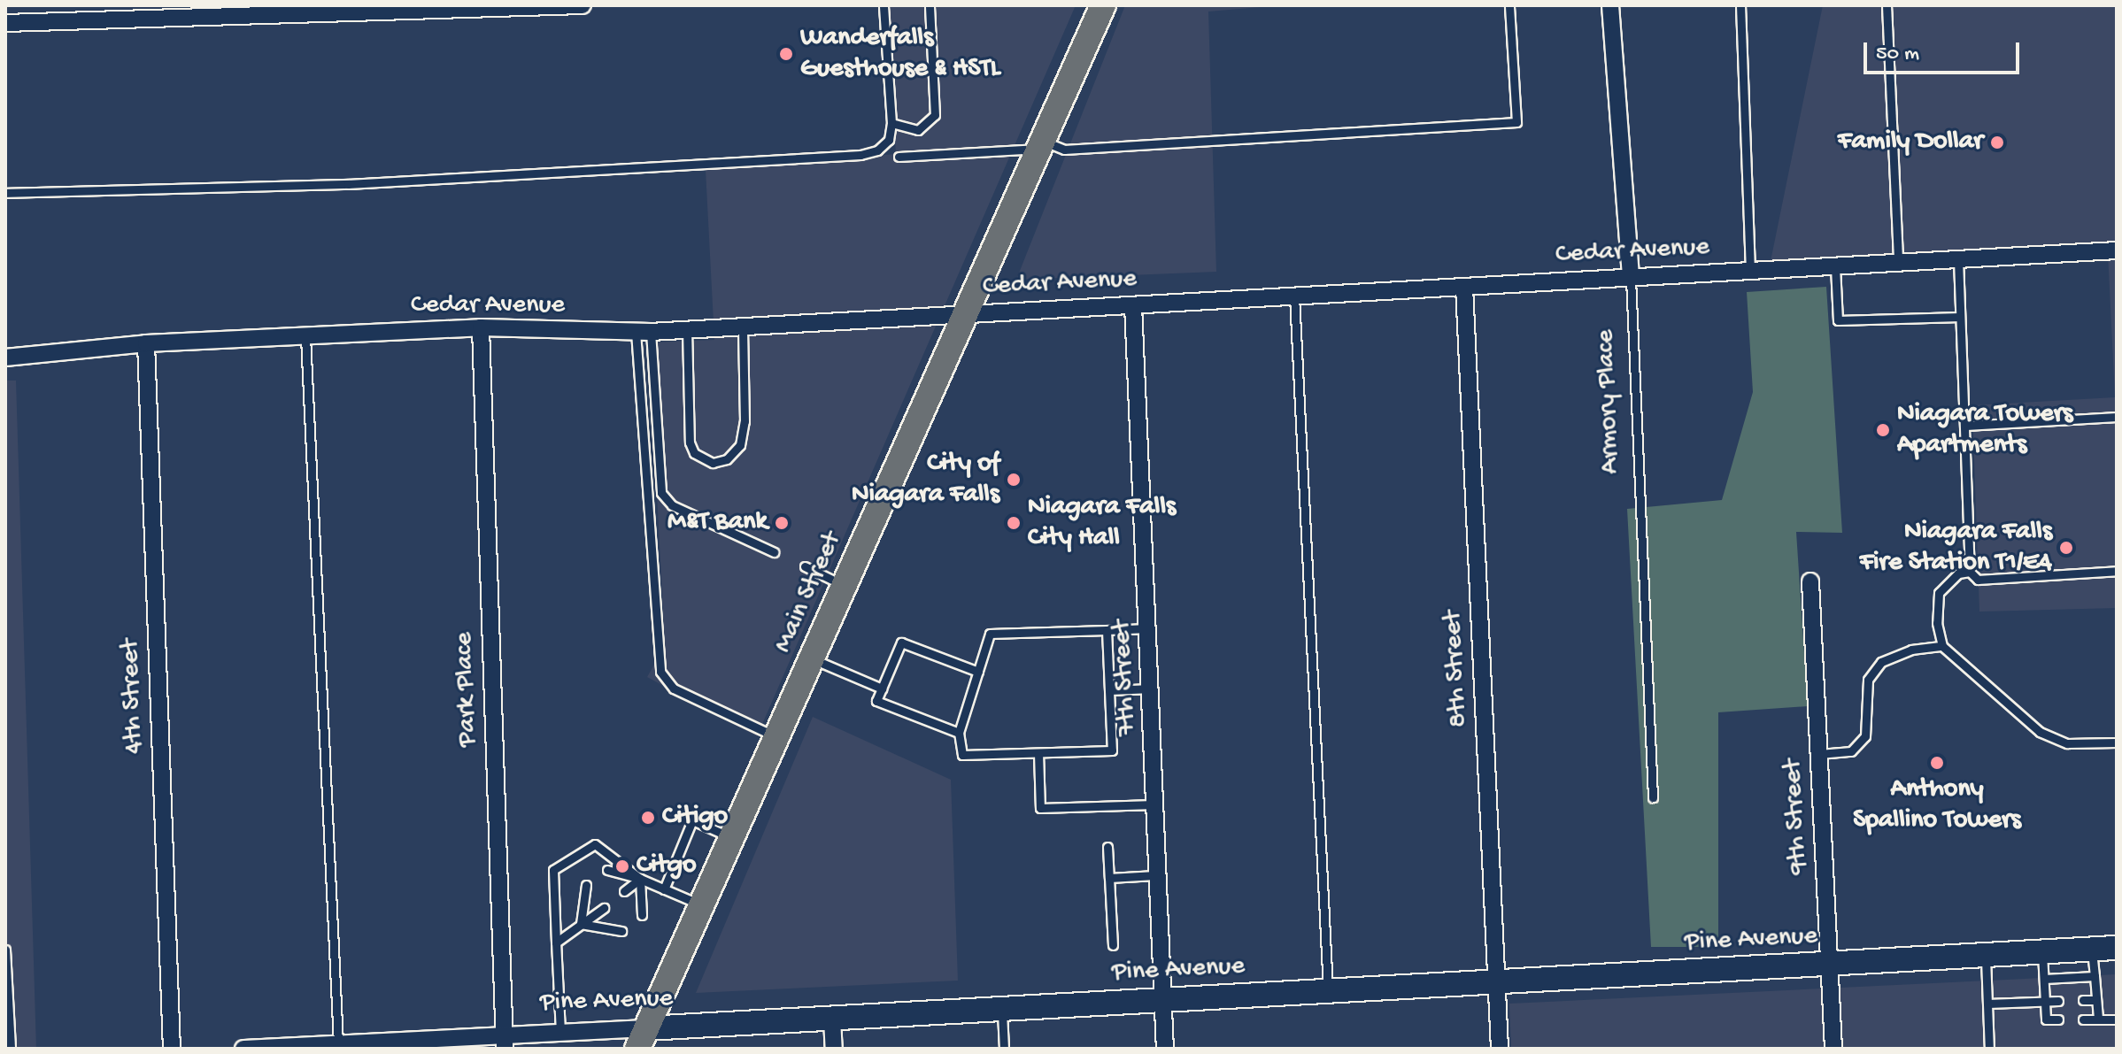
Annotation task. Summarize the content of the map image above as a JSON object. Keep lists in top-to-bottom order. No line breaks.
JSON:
{"streets":{"main road":["Main Street","Pine Avenue"],"street":["Cedar Avenue","Armory Place","8th Street","7th Street","Park Place","4th Street","9th Street"]},"crossings":[["Cedar Avenue","Armory Place"],["Cedar Avenue","Main Street"],["Cedar Avenue","8th Street"],["Cedar Avenue","7th Street"],["Cedar Avenue","Park Place"],["Cedar Avenue","4th Street"],["Main Street","Pine Avenue"],["8th Street","Pine Avenue"],["7th Street","Pine Avenue"],["Park Place","Pine Avenue"],["9th Street","Pine Avenue"]],"places":["Wanderfalls Guesthouse & HSTL","Family Dollar","Niagara Towers Apartments","City of Niagara Falls","M&T Bank","Niagara Falls City Hall","Niagara Falls Fire Station T1/E4","Anthony Spallino Towers","Citigo","Citgo"],"scale_bar":"50 m"}
